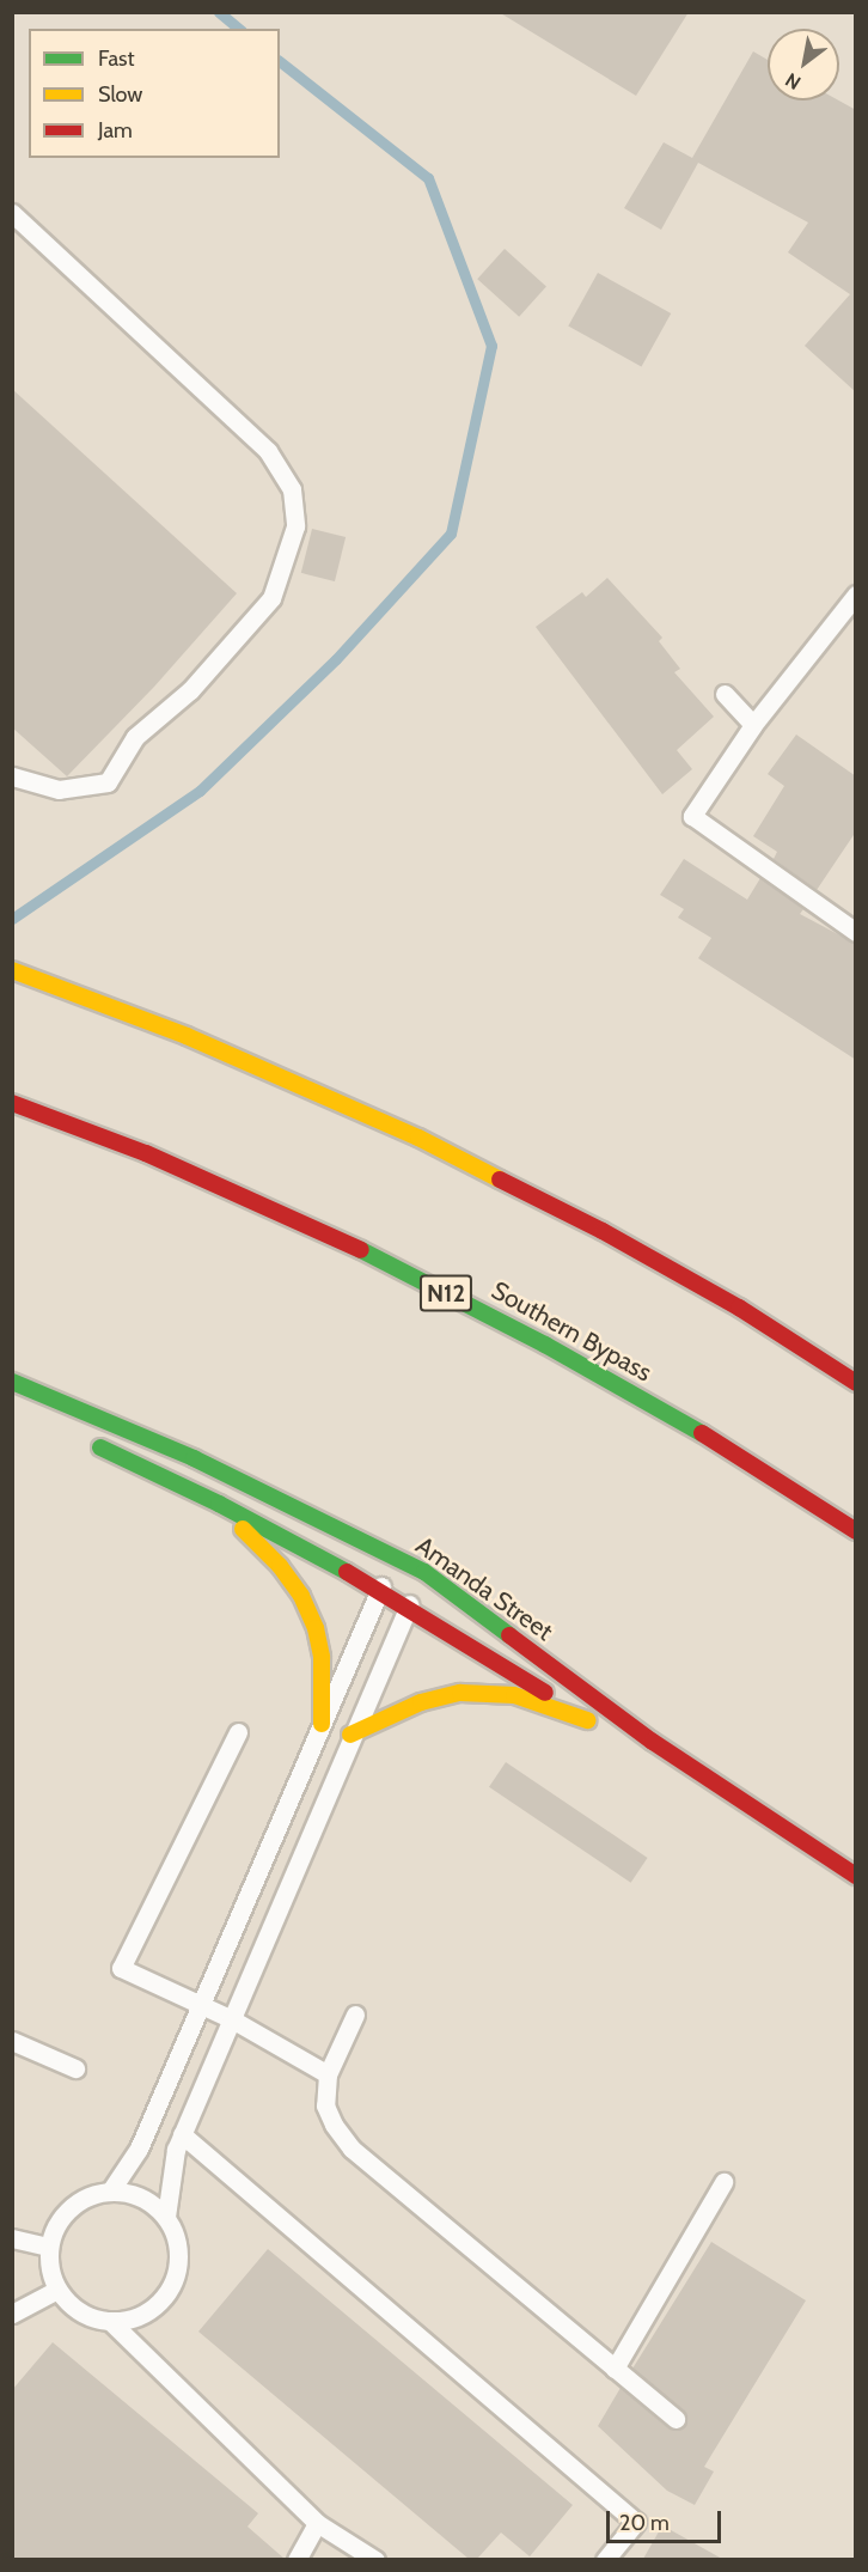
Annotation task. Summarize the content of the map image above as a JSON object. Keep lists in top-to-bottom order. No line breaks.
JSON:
{"streets":{"main road":["N12","Southern Bypass","Amanda Street"]},"legend":["Fast","Slow","Jam"],"scale_bar":"20 m","north":"bottom left"}
